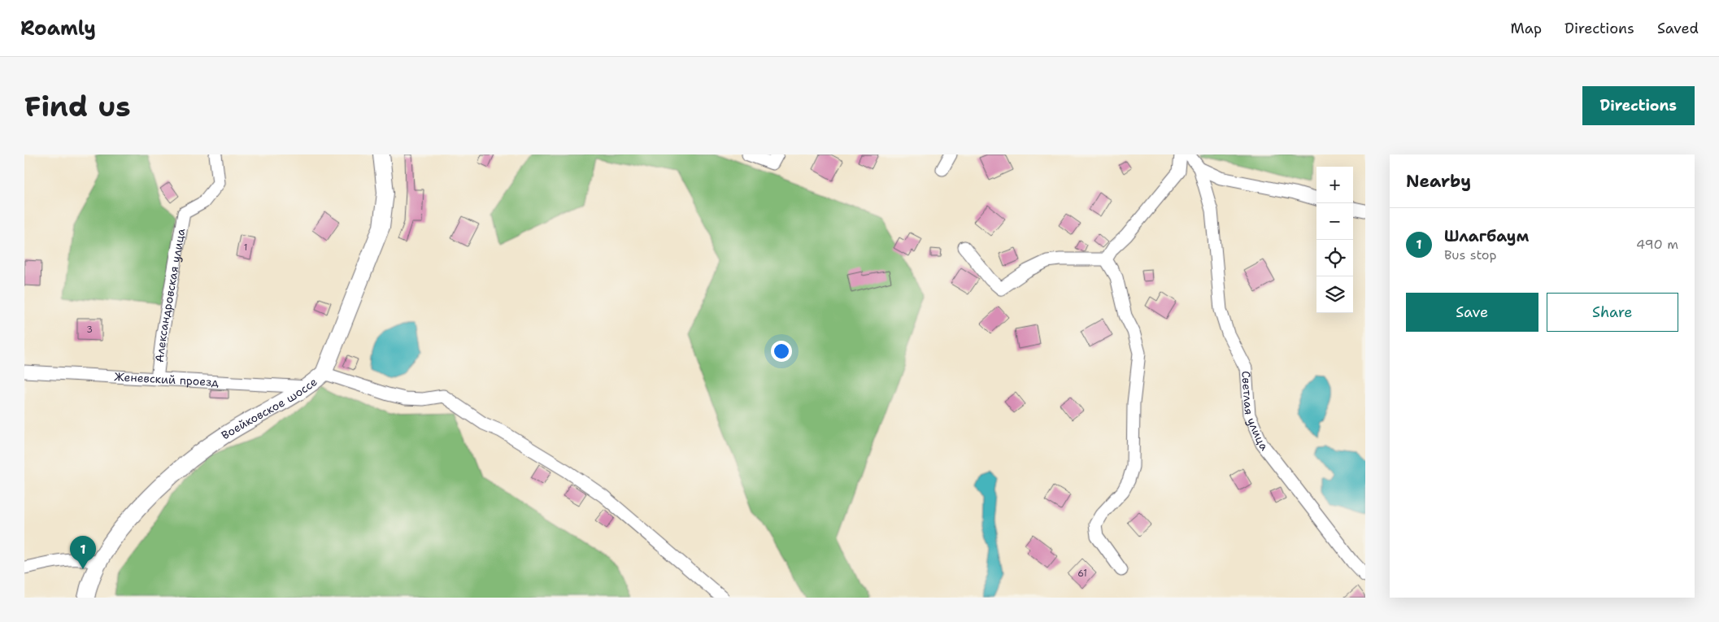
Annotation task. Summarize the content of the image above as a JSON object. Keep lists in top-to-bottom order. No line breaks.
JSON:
{"streets":{"street":["Александровская улица","Женевский проезд","Воейковское шоссе","Светлая улица"]},"crossings":[["Александровская улица","Женевский проезд"],["Женевский проезд","Воейковское шоссе"]],"house_numbers":["1","3","61"],"page":{"header":"Roamly","nav":["Map","Directions","Saved"],"buttons":["Directions",["Save","Share"]],"title":"Find us","heading":"Nearby","map_buttons":["+","−"],"list":[{"mark":"1","name":"Шлагбаум","note":"Bus stop","value":"490 m"}],"pins":"1"}}
